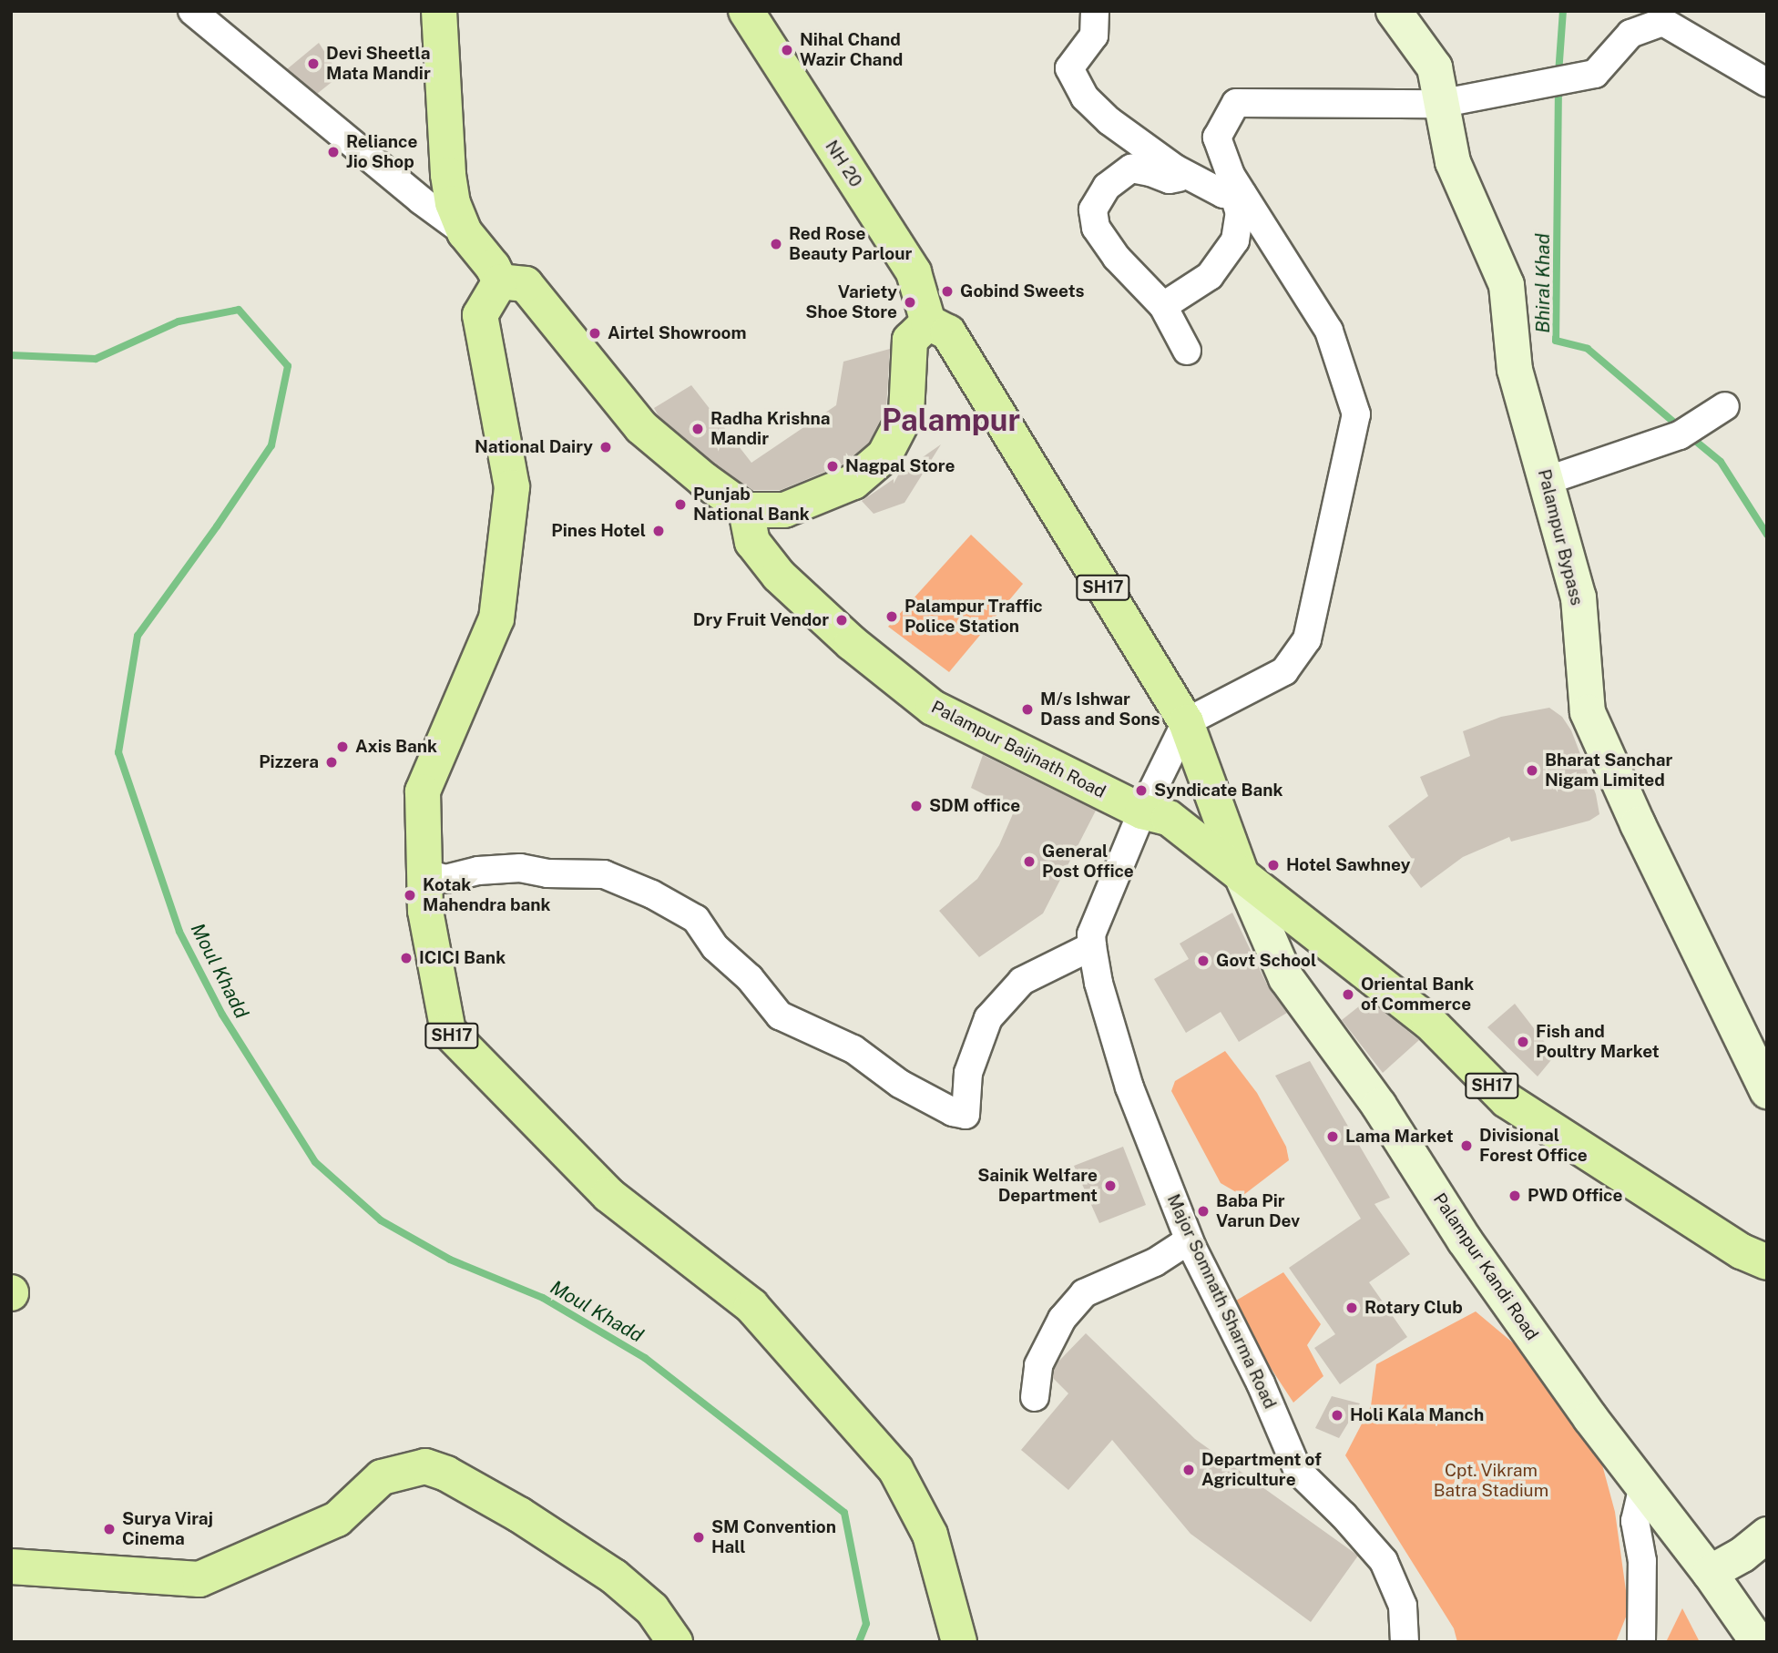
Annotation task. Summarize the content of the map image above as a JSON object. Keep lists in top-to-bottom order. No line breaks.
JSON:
{"streets":{"main road":["NH 20","SH17","Palampur Baijnath Road"],"street":["Palampur Bypass","Palampur Kandi Road","Major Somnath Sharma Road"]},"crossings":[["NH 20","SH17"],["SH17","Palampur Baijnath Road"],["SH17","Palampur Kandi Road"],["SH17","Major Somnath Sharma Road"],["Palampur Baijnath Road","Palampur Kandi Road"],["Palampur Baijnath Road","Major Somnath Sharma Road"]],"districts":["Palampur"],"water":["Bhiral Khad","Moul Khadd"],"parks":["Cpt. Vikram Batra Stadium"],"places":["Nihal Chand Wazir Chand","Devi Sheetla Mata Mandir","Reliance Jio Shop","Red Rose Beauty Parlour","Gobind Sweets","Variety Shoe Store","Airtel Showroom","Radha Krishna Mandir","National Dairy","Nagpal Store","Punjab National Bank","Pines Hotel","Palampur Traffic Police Station","Dry Fruit Vendor","M/s Ishwar Dass and Sons","Axis Bank","Pizzera","Bharat Sanchar Nigam Limited","Syndicate Bank","SDM office","General Post Office","Hotel Sawhney","Kotak Mahendra bank","ICICI Bank","Govt School","Oriental Bank of Commerce","Fish and Poultry Market","Lama Market","Divisional Forest Office","Sainik Welfare Department","PWD Office","Baba Pir Varun Dev","Rotary Club","Holi Kala Manch","Department of Agriculture","Surya Viraj Cinema","SM Convention Hall"]}
